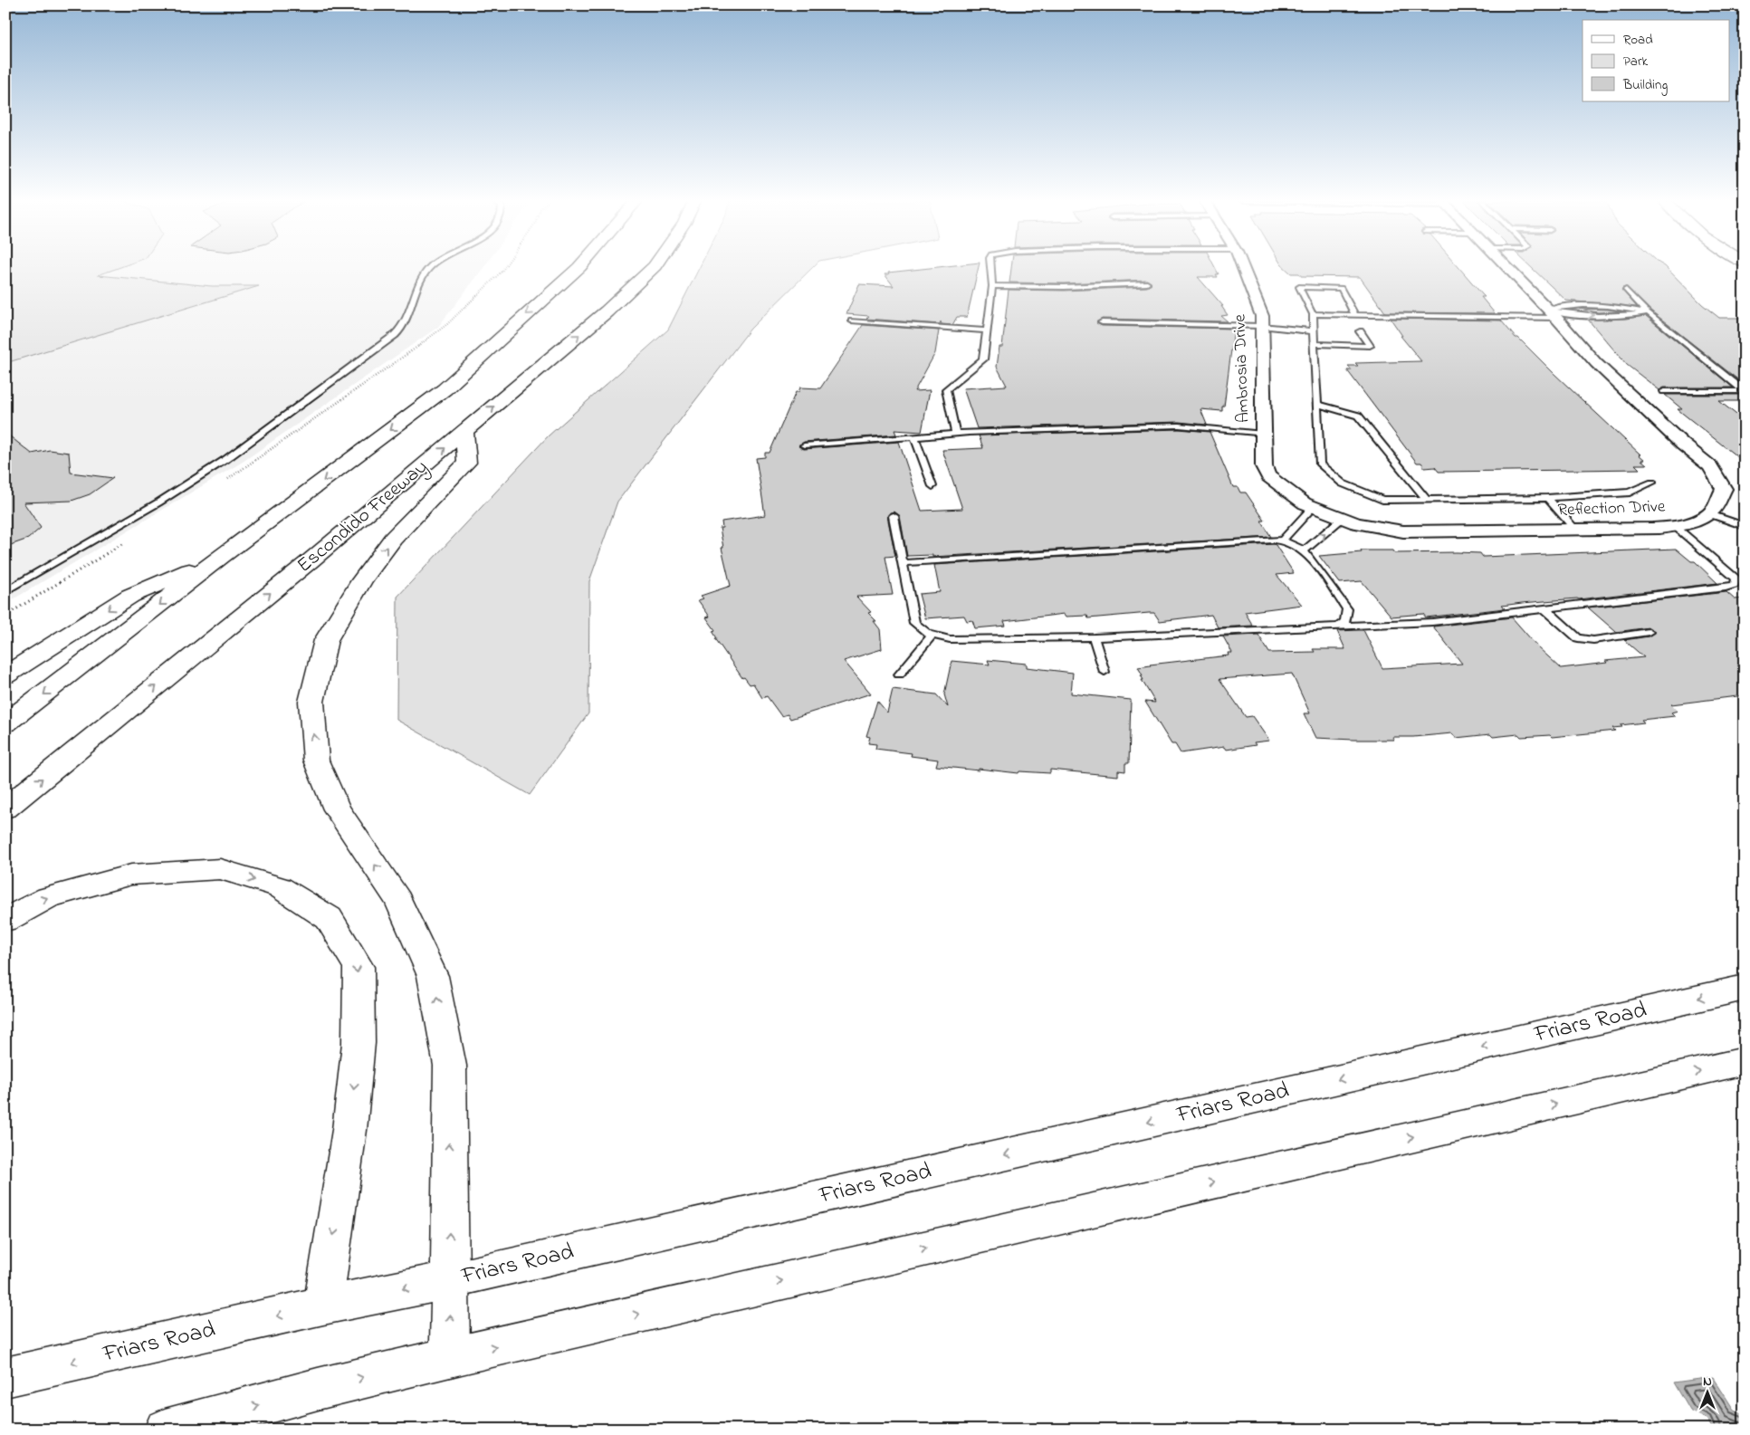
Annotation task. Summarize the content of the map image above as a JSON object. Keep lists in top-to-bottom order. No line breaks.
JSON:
{"streets":{"main road":["Escondido Freeway","Friars Road"],"street":["Ambrosia Drive","Reflection Drive"]},"crossings":[["Ambrosia Drive","Reflection Drive"]],"legend":["Road","Park","Building"],"north":"top"}
